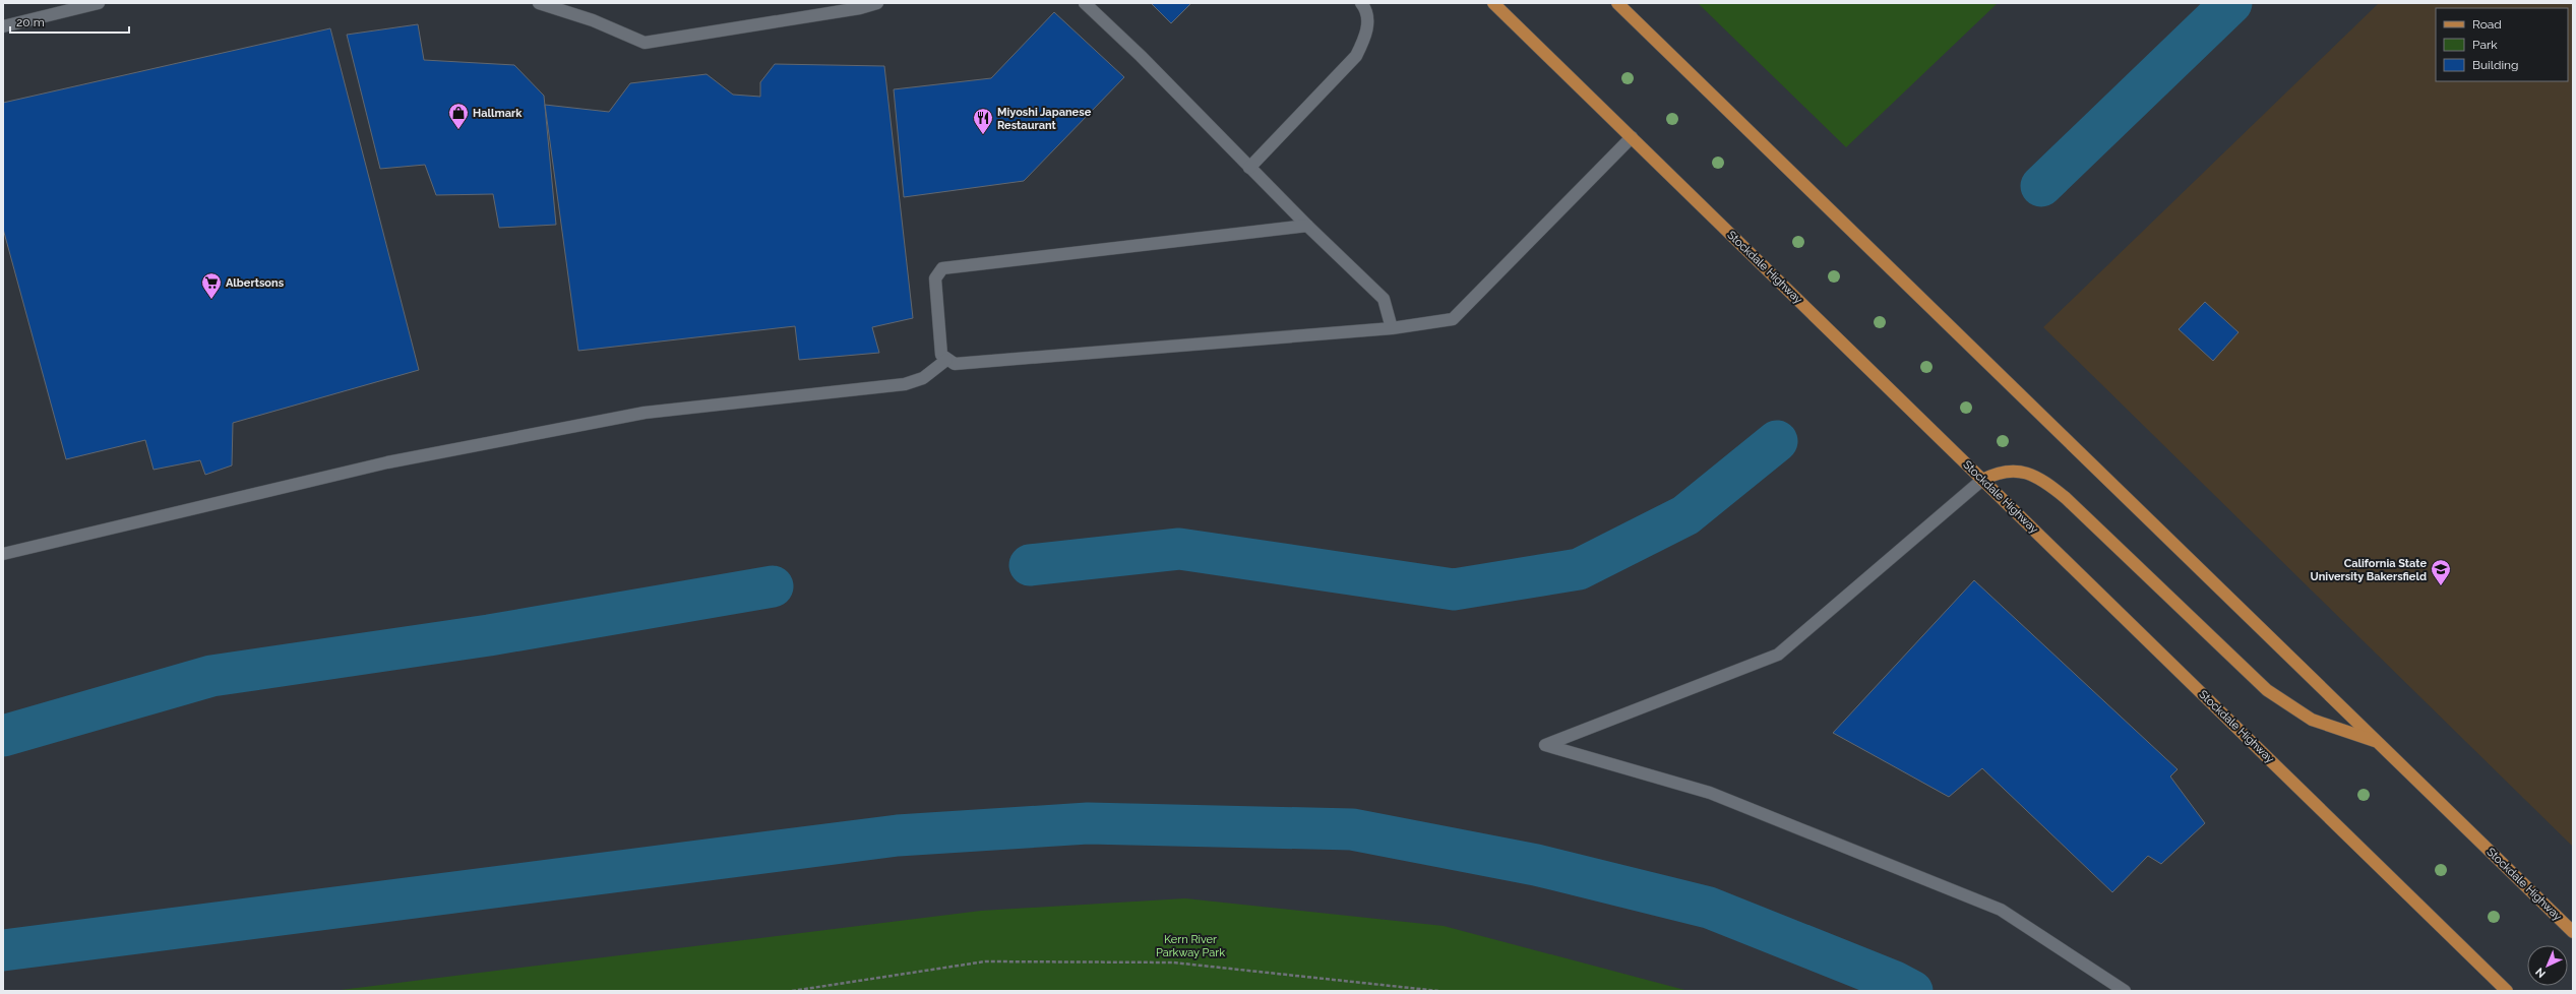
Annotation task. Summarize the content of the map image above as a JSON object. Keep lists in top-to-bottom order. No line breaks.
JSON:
{"streets":{"main road":["Stockdale Highway"]},"parks":["Kern River Parkway Park"],"places":{"shop":["Hallmark"],"restaurant":["Miyoshi Japanese Restaurant"],"supermarket":["Albertsons"],"school or university":["California State University Bakersfield"]},"legend":["Road","Park","Building"],"scale_bar":"20 m","north":"bottom left"}
